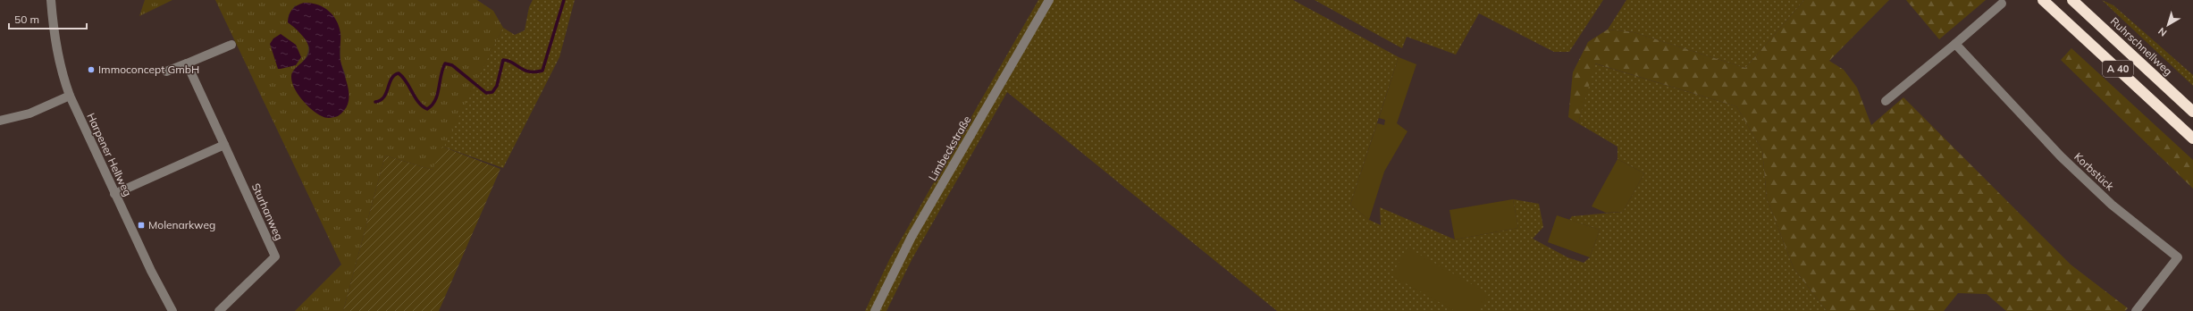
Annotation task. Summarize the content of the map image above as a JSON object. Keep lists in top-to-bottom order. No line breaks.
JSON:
{"streets":{"highway":["Ruhrschnellweg","A 40"],"street":["Limbeckstraße","Harpener Hellweg","Korbstück","Sturhanweg"]},"places":{"other":["Immoconcept GmbH"],"transit":["Molenarkweg"]},"scale_bar":"50 m","north":"bottom left"}
